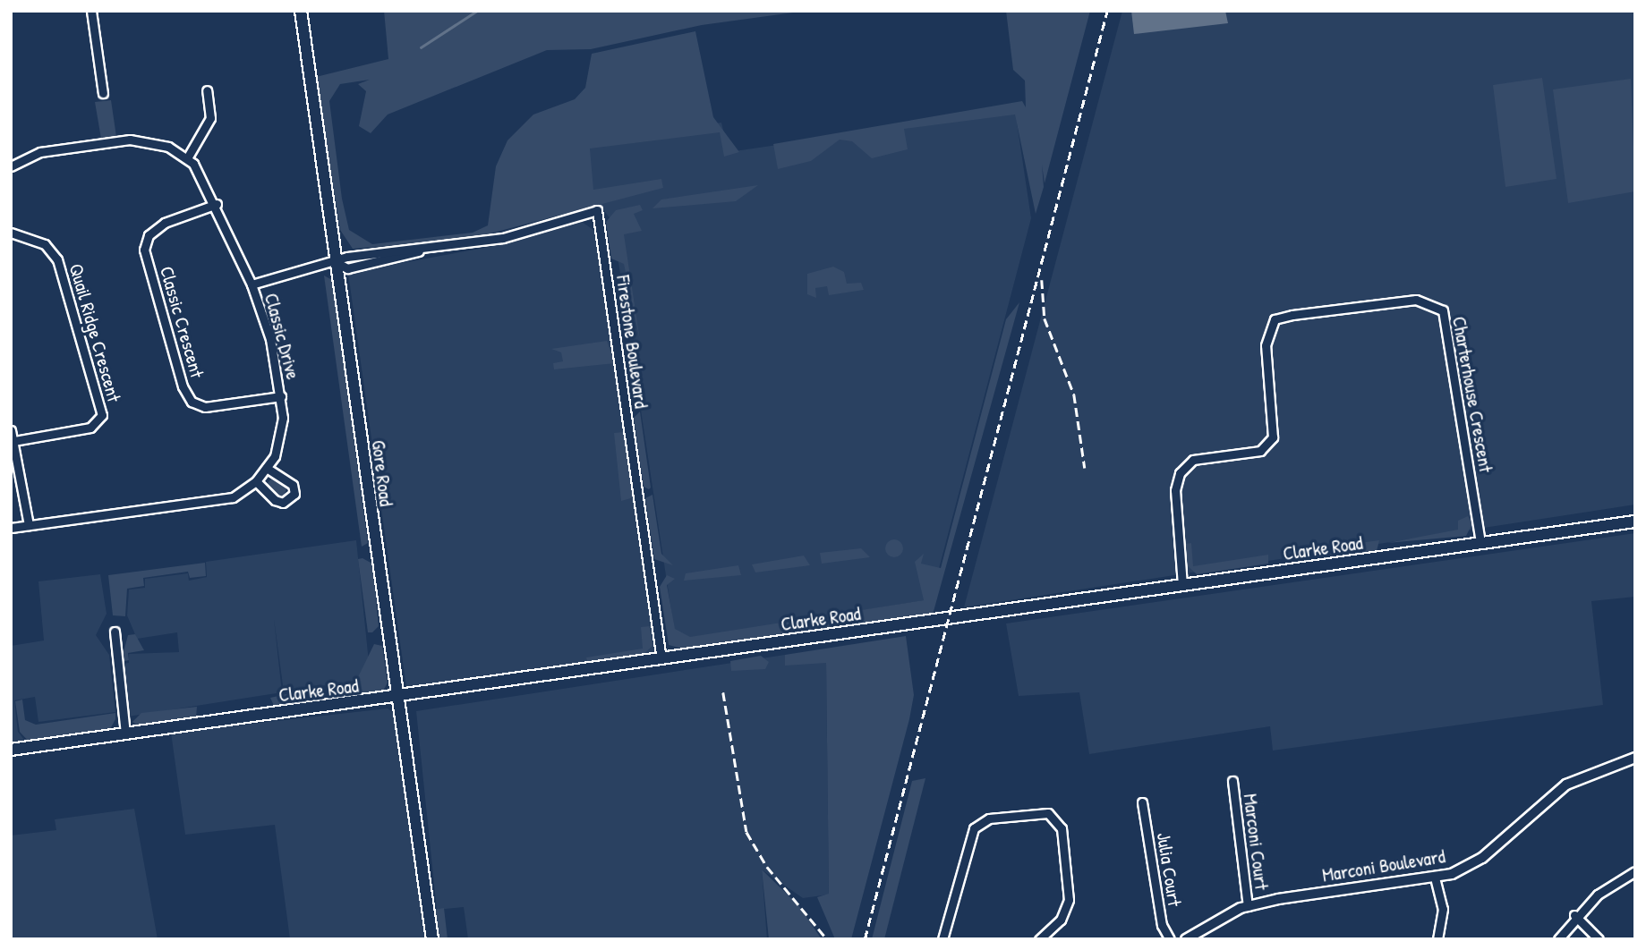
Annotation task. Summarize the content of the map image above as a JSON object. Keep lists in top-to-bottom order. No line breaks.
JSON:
{"streets":{"main road":["Gore Road","Clarke Road"],"street":["Classic Crescent","Quail Ridge Crescent","Classic Drive","Firestone Boulevard","Charterhouse Crescent","Marconi Court","Marconi Boulevard","Julia Court"]},"crossings":[["Classic Crescent","Classic Drive"],["Classic Drive","Firestone Boulevard"],["Firestone Boulevard","Gore Road"],["Firestone Boulevard","Clarke Road"],["Charterhouse Crescent","Clarke Road"],["Gore Road","Clarke Road"],["Marconi Court","Marconi Boulevard"]]}
